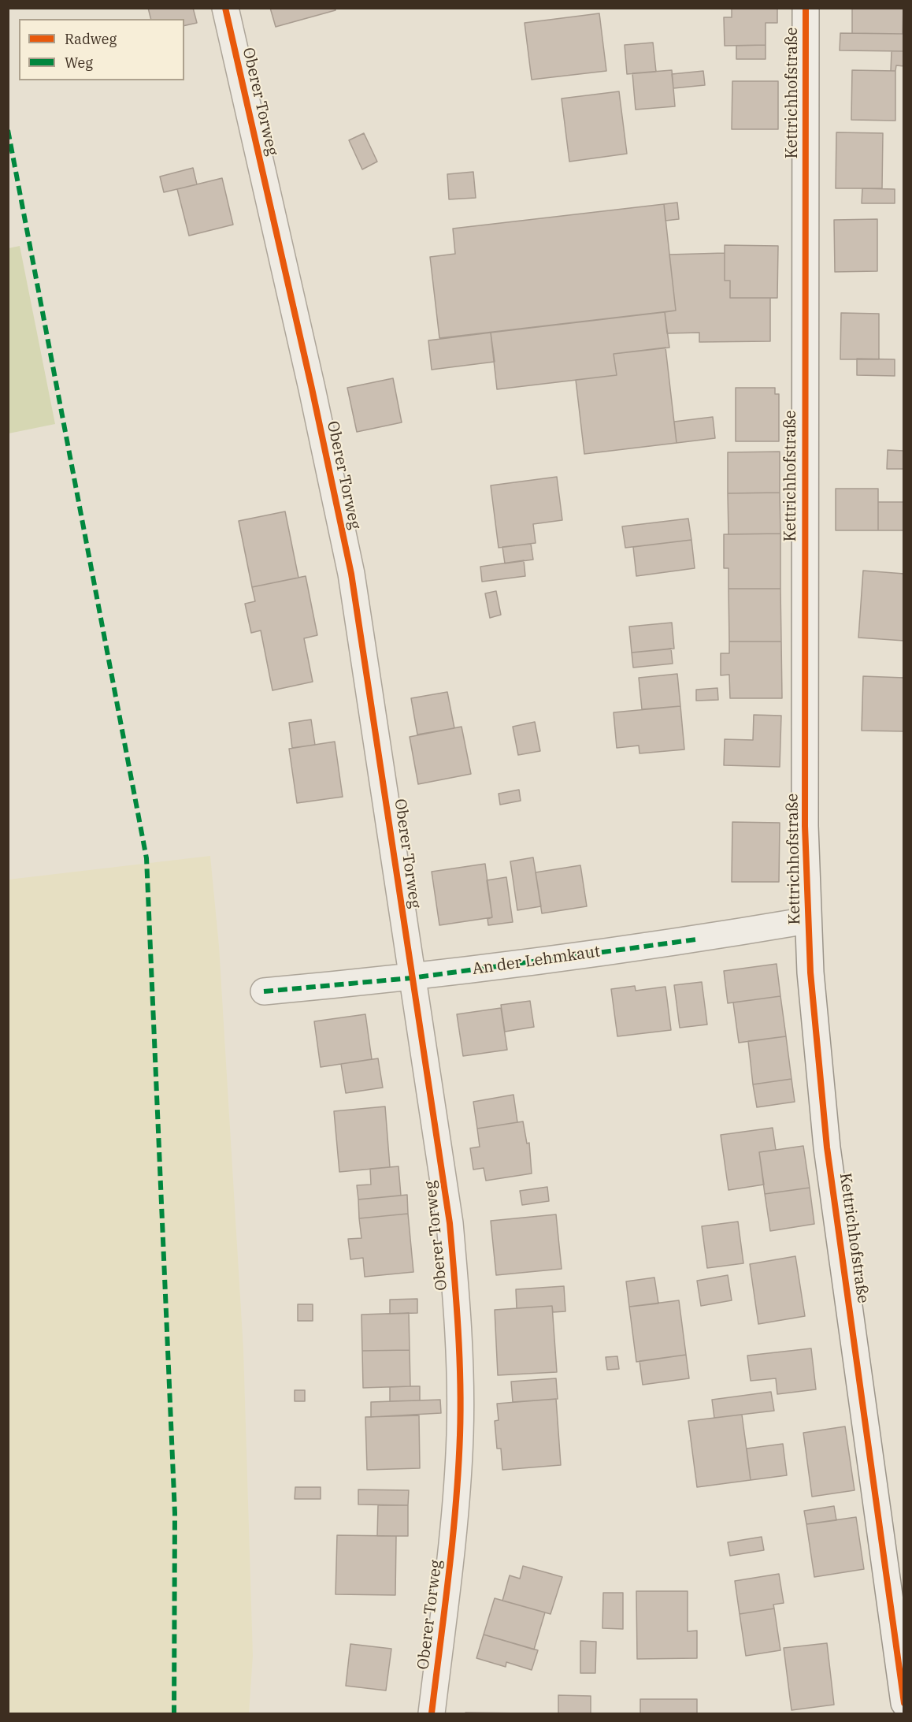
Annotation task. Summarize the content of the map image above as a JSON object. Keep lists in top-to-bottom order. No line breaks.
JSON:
{"streets":{"street":["Kettrichhofstraße","Oberer Torweg","An der Lehmkaut"]},"crossings":[["Kettrichhofstraße","An der Lehmkaut"],["Oberer Torweg","An der Lehmkaut"]],"legend":["Radweg","Weg"]}
